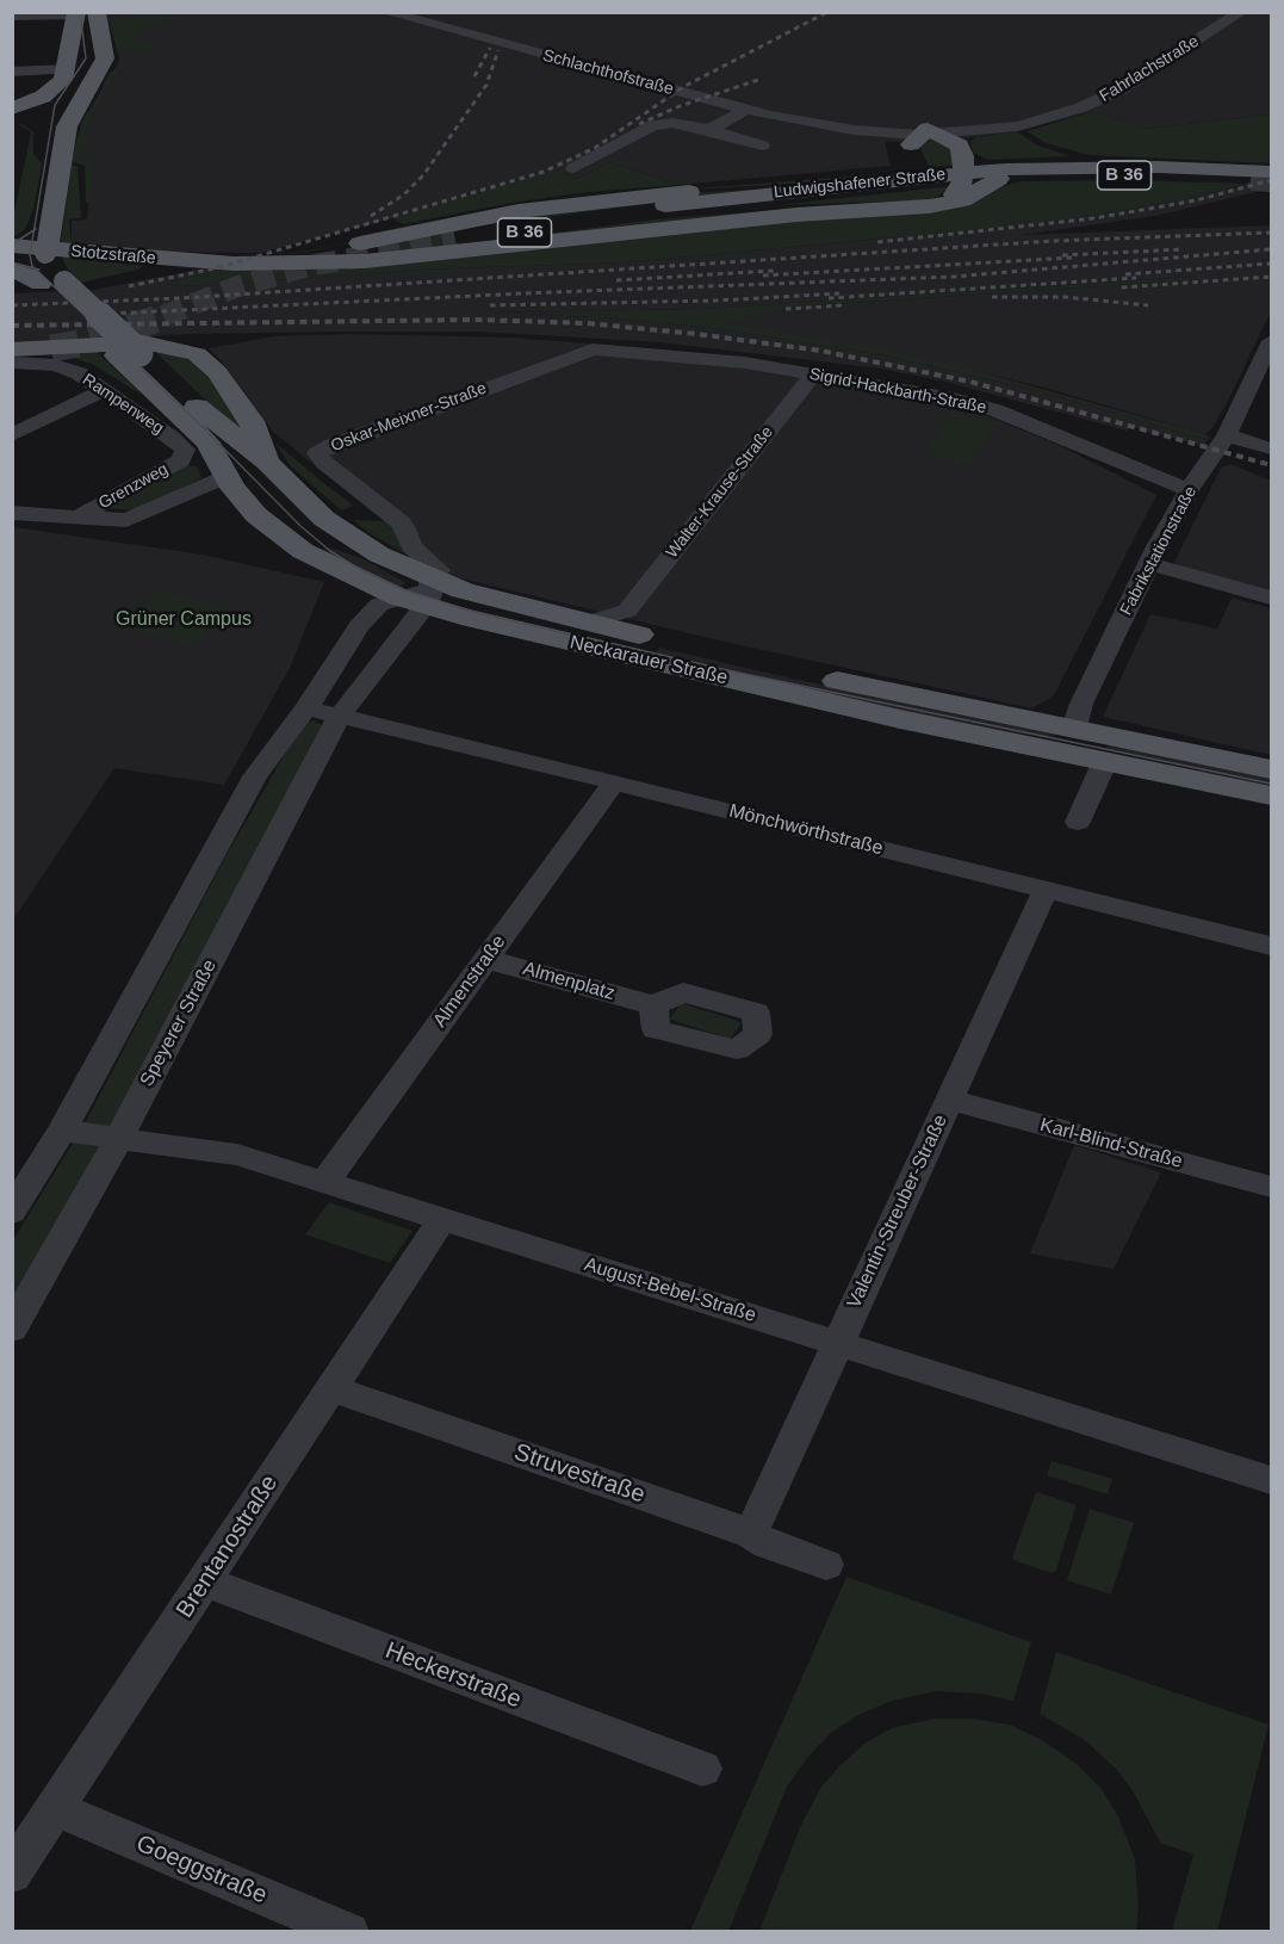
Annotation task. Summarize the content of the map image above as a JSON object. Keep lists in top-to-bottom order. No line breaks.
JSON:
{"streets":{"main road":["B 36","Ludwigshafener Straße","Stotzstraße","Neckarauer Straße"],"street":["Fahrlachstraße","Schlachthofstraße","Sigrid-Hackbarth-Straße","Rampenweg","Oskar-Meixner-Straße","Grenzweg","Walter-Krause-Straße","Fabrikstationstraße","Mönchwörthstraße","Almenstraße","Almenplatz","Speyerer Straße","Karl-Blind-Straße","Valentin-Streuber-Straße","August-Bebel-Straße","Struvestraße","Brentanostraße","Heckerstraße","Goeggstraße"]},"crossings":[["Fahrlachstraße","Schlachthofstraße"],["Fahrlachstraße","Ludwigshafener Straße"],["Schlachthofstraße","Ludwigshafener Straße"],["Sigrid-Hackbarth-Straße","Oskar-Meixner-Straße"],["Sigrid-Hackbarth-Straße","Walter-Krause-Straße"],["Sigrid-Hackbarth-Straße","Fabrikstationstraße"],["Rampenweg","Grenzweg"],["Oskar-Meixner-Straße","Neckarauer Straße"],["Oskar-Meixner-Straße","Speyerer Straße"],["Walter-Krause-Straße","Neckarauer Straße"],["Fabrikstationstraße","Neckarauer Straße"],["Neckarauer Straße","Speyerer Straße"],["Mönchwörthstraße","Almenstraße"],["Mönchwörthstraße","Speyerer Straße"],["Mönchwörthstraße","Valentin-Streuber-Straße"],["Almenstraße","Almenplatz"],["Almenstraße","August-Bebel-Straße"],["Speyerer Straße","August-Bebel-Straße"],["Karl-Blind-Straße","Valentin-Streuber-Straße"],["Valentin-Streuber-Straße","August-Bebel-Straße"],["Valentin-Streuber-Straße","Struvestraße"],["August-Bebel-Straße","Brentanostraße"],["Struvestraße","Brentanostraße"],["Brentanostraße","Heckerstraße"],["Brentanostraße","Goeggstraße"]],"parks":["Grüner Campus"]}
